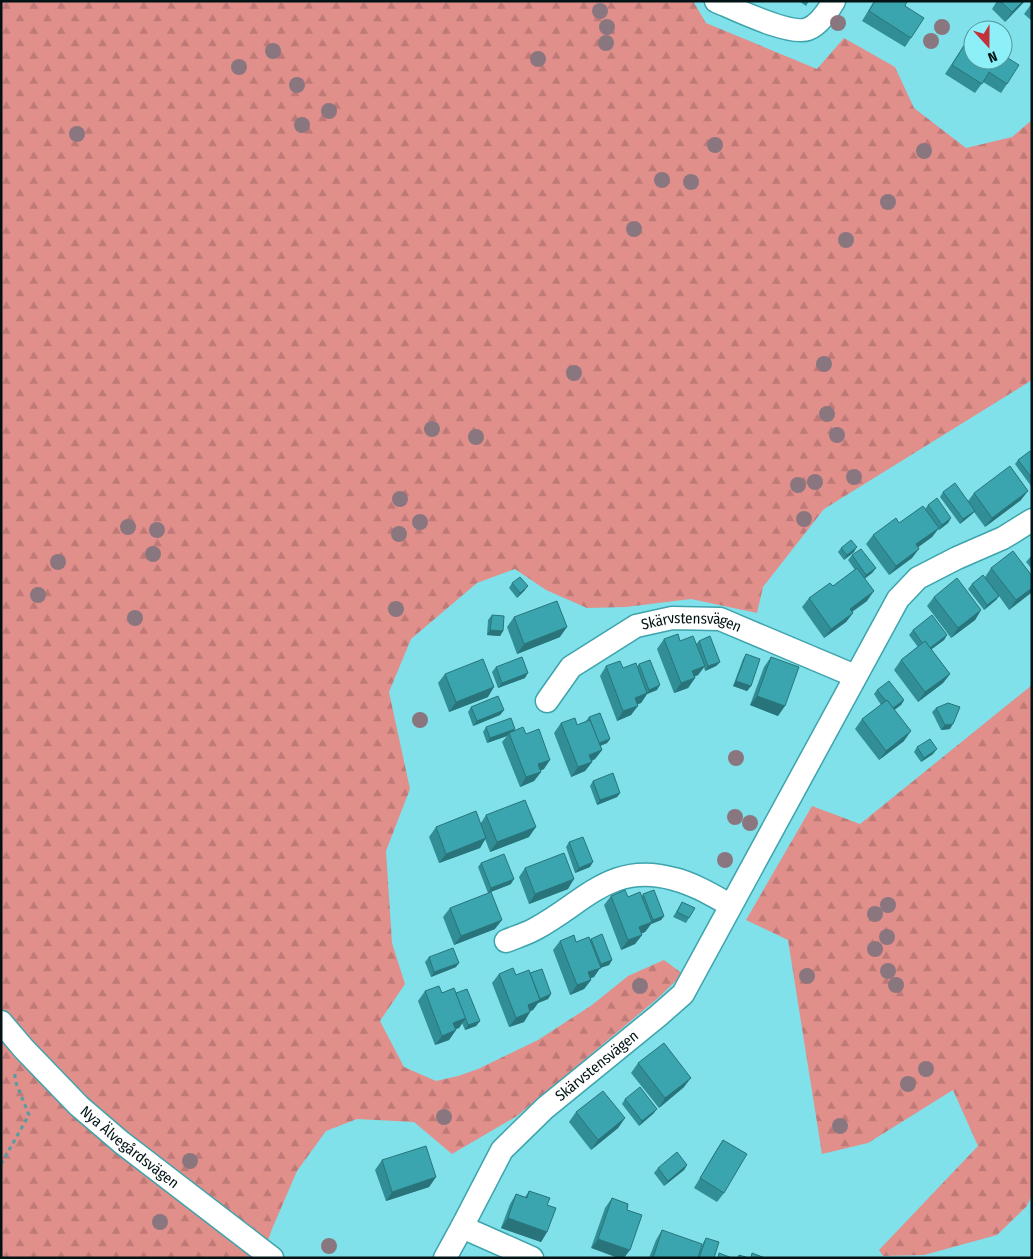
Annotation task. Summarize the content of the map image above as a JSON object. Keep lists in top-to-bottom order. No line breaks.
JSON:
{"streets":{"street":["Skärvstensvägen","Nya Älvegårdsvägen"]},"north":"bottom"}
